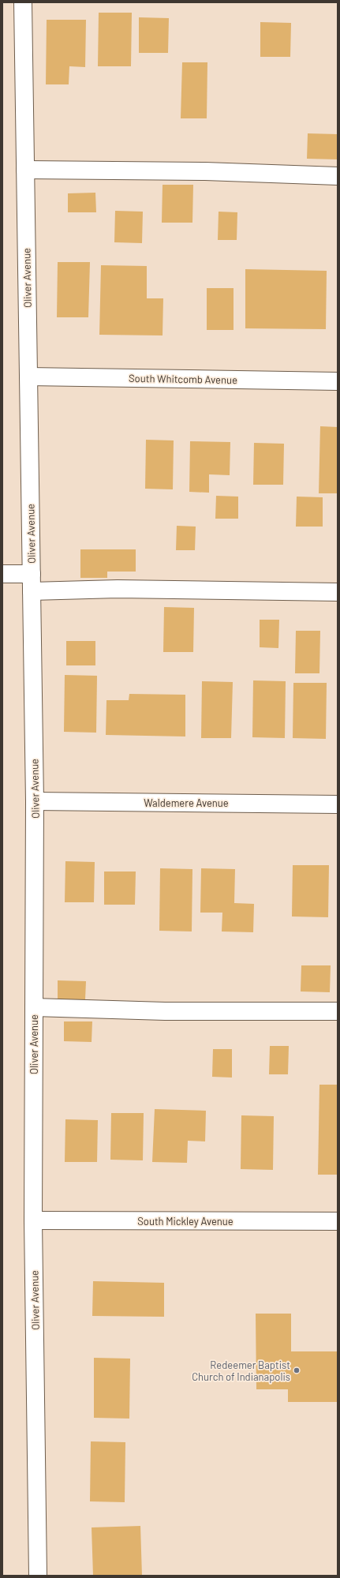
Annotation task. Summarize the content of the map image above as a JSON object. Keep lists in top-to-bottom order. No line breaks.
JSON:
{"streets":{"street":["Oliver Avenue","South Whitcomb Avenue","Waldemere Avenue","South Mickley Avenue"]},"crossings":[["Oliver Avenue","South Whitcomb Avenue"],["Oliver Avenue","Waldemere Avenue"],["Oliver Avenue","South Mickley Avenue"]],"places":["Redeemer Baptist Church of Indianapolis"]}
